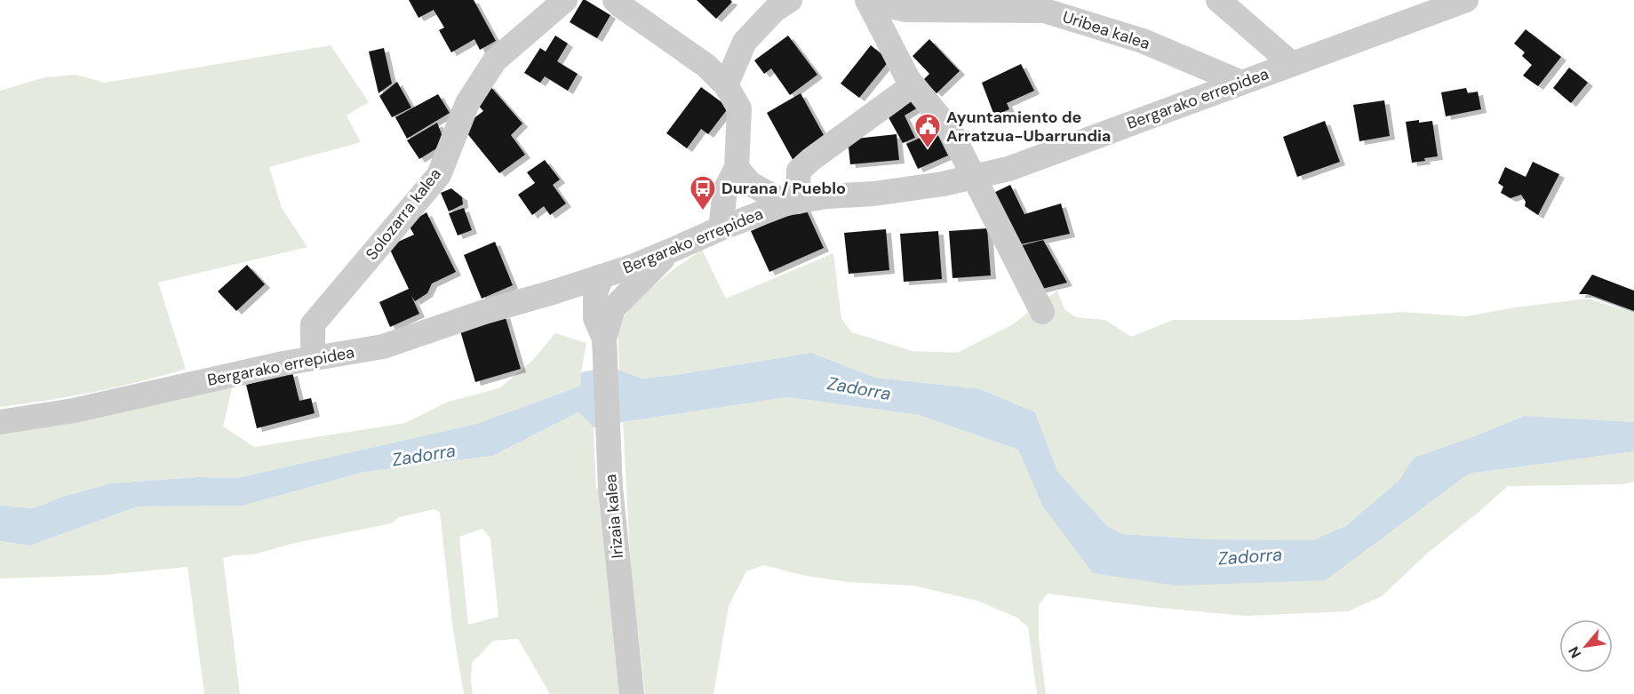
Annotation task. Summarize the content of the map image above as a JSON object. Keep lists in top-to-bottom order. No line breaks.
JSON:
{"streets":{"street":["Uribea kalea","Bergarako errepidea","Solozarra kalea","Irizaia kalea"]},"crossings":[["Uribea kalea","Bergarako errepidea"],["Bergarako errepidea","Solozarra kalea"],["Bergarako errepidea","Irizaia kalea"]],"water":["Zadorra"],"places":{"public building":["Ayuntamiento de Arratzua-Ubarrundia"],"bus stop":["Durana / Pueblo"]},"north":"bottom left"}
